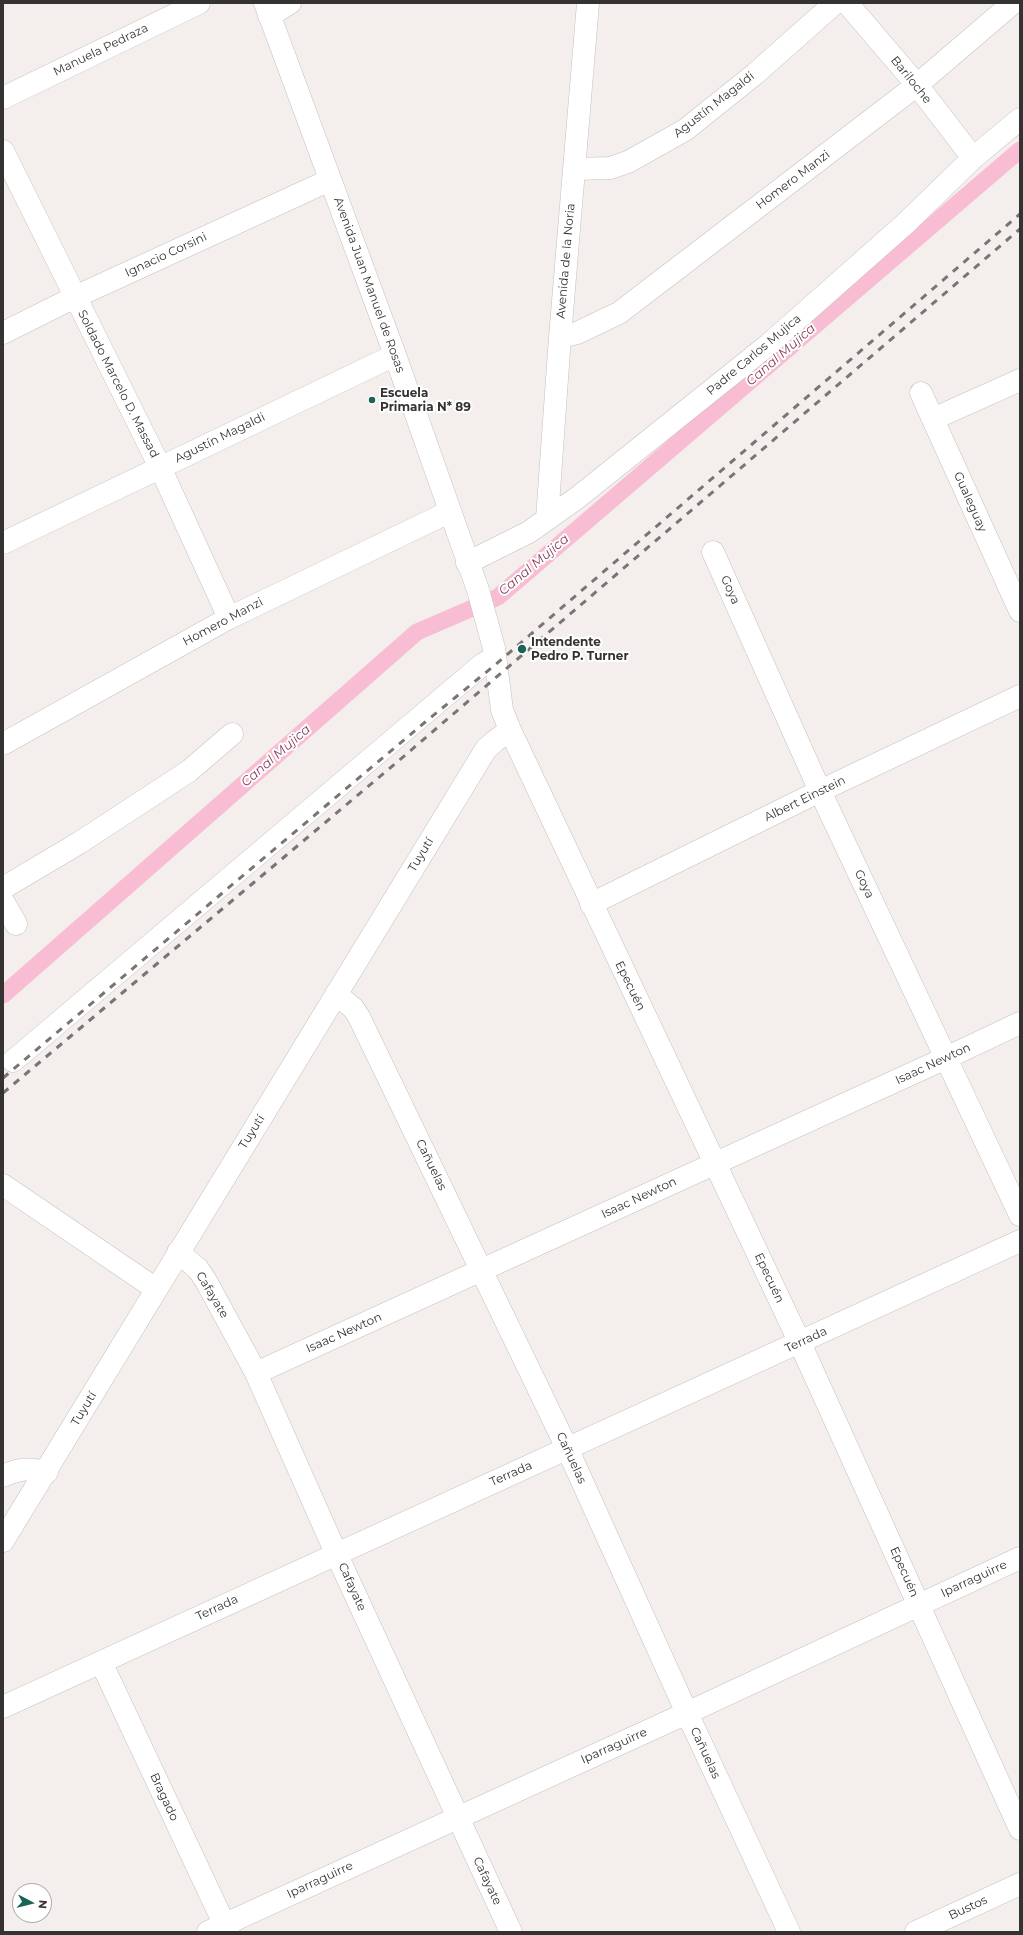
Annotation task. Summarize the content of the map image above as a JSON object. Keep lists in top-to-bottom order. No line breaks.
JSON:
{"streets":{"street":["Manuela Pedraza","Bariloche","Agustín Magaldi","Homero Manzi","Ignacio Corsini","Avenida de la Noria","Avenida Juan Manuel de Rosas","Padre Carlos Mujica","Soldado Marcelo D. Massad","Gualeguay","Goya","Albert Einstein","Tuyutí","Epecuén","Isaac Newton","Cañuelas","Cafayate","Terrada","Iparraguirre","Bragado","Bustos"]},"crossings":[["Bariloche","Homero Manzi"],["Bariloche","Padre Carlos Mujica"],["Agustín Magaldi","Avenida de la Noria"],["Agustín Magaldi","Avenida Juan Manuel de Rosas"],["Agustín Magaldi","Soldado Marcelo D. Massad"],["Homero Manzi","Avenida de la Noria"],["Homero Manzi","Avenida Juan Manuel de Rosas"],["Homero Manzi","Soldado Marcelo D. Massad"],["Ignacio Corsini","Avenida Juan Manuel de Rosas"],["Ignacio Corsini","Soldado Marcelo D. Massad"],["Avenida de la Noria","Padre Carlos Mujica"],["Avenida Juan Manuel de Rosas","Padre Carlos Mujica"],["Avenida Juan Manuel de Rosas","Tuyutí"],["Avenida Juan Manuel de Rosas","Epecuén"],["Goya","Albert Einstein"],["Goya","Isaac Newton"],["Albert Einstein","Epecuén"],["Tuyutí","Epecuén"],["Tuyutí","Cañuelas"],["Tuyutí","Cafayate"],["Epecuén","Isaac Newton"],["Epecuén","Terrada"],["Epecuén","Iparraguirre"],["Isaac Newton","Cañuelas"],["Isaac Newton","Cafayate"],["Cañuelas","Terrada"],["Cañuelas","Iparraguirre"],["Cafayate","Terrada"],["Cafayate","Iparraguirre"],["Terrada","Bragado"],["Iparraguirre","Bragado"]],"water":["Canal Mujica"],"places":["Escuela Primaria N* 89","Intendente Pedro P. Turner"],"north":"right"}
